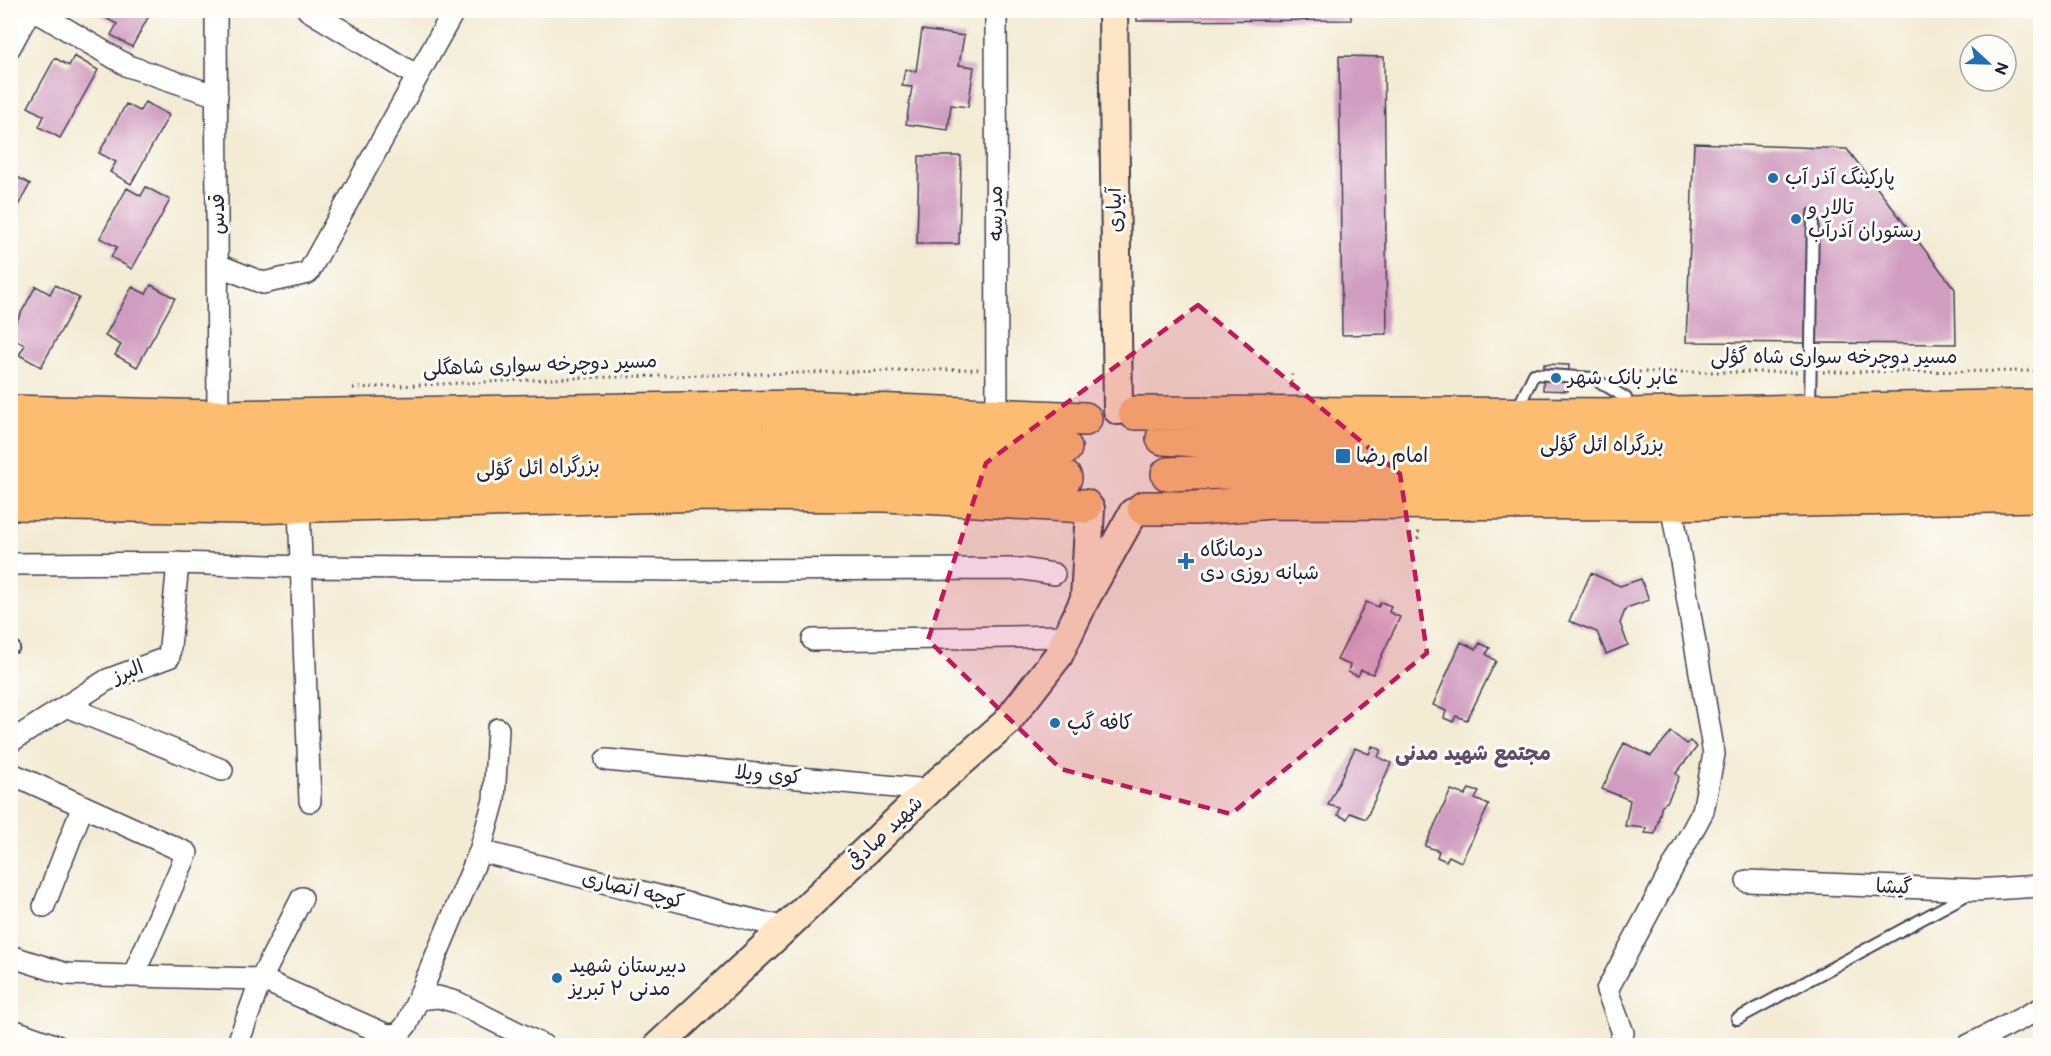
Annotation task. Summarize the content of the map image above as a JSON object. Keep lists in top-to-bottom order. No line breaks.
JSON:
{"streets":{"highway":["بزرگراه ائل گؤلی"],"main road":["آبیاری","شهید صادقی"],"street":["مدرسه","قدس","البرز","کوی ویلا","گیشا","کوچه انصاری"],"path":["مسیر دوچرخه سواری شاه گؤلی","مسیر دوچرخه سواری شاهگلی"]},"crossings":[["آبیاری","بزرگراه ائل گؤلی"],["آبیاری","شهید صادقی"],["مدرسه","مسیر دوچرخه سواری شاهگلی"],["بزرگراه ائل گؤلی","شهید صادقی"],["کوی ویلا","شهید صادقی"],["شهید صادقی","کوچه انصاری"]],"districts":["مجتمع شهید مدنی"],"places":{"other":["پارکینگ آذر آب","تالار و رستوران آذرآب","عابر بانک شهر","کافه گپ","دبیرستان شهید مدنی ۲ تبریز"],"transit":["امام رضا"],"health":["درمانگاه شبانه روزی دی"]},"north":"right"}
